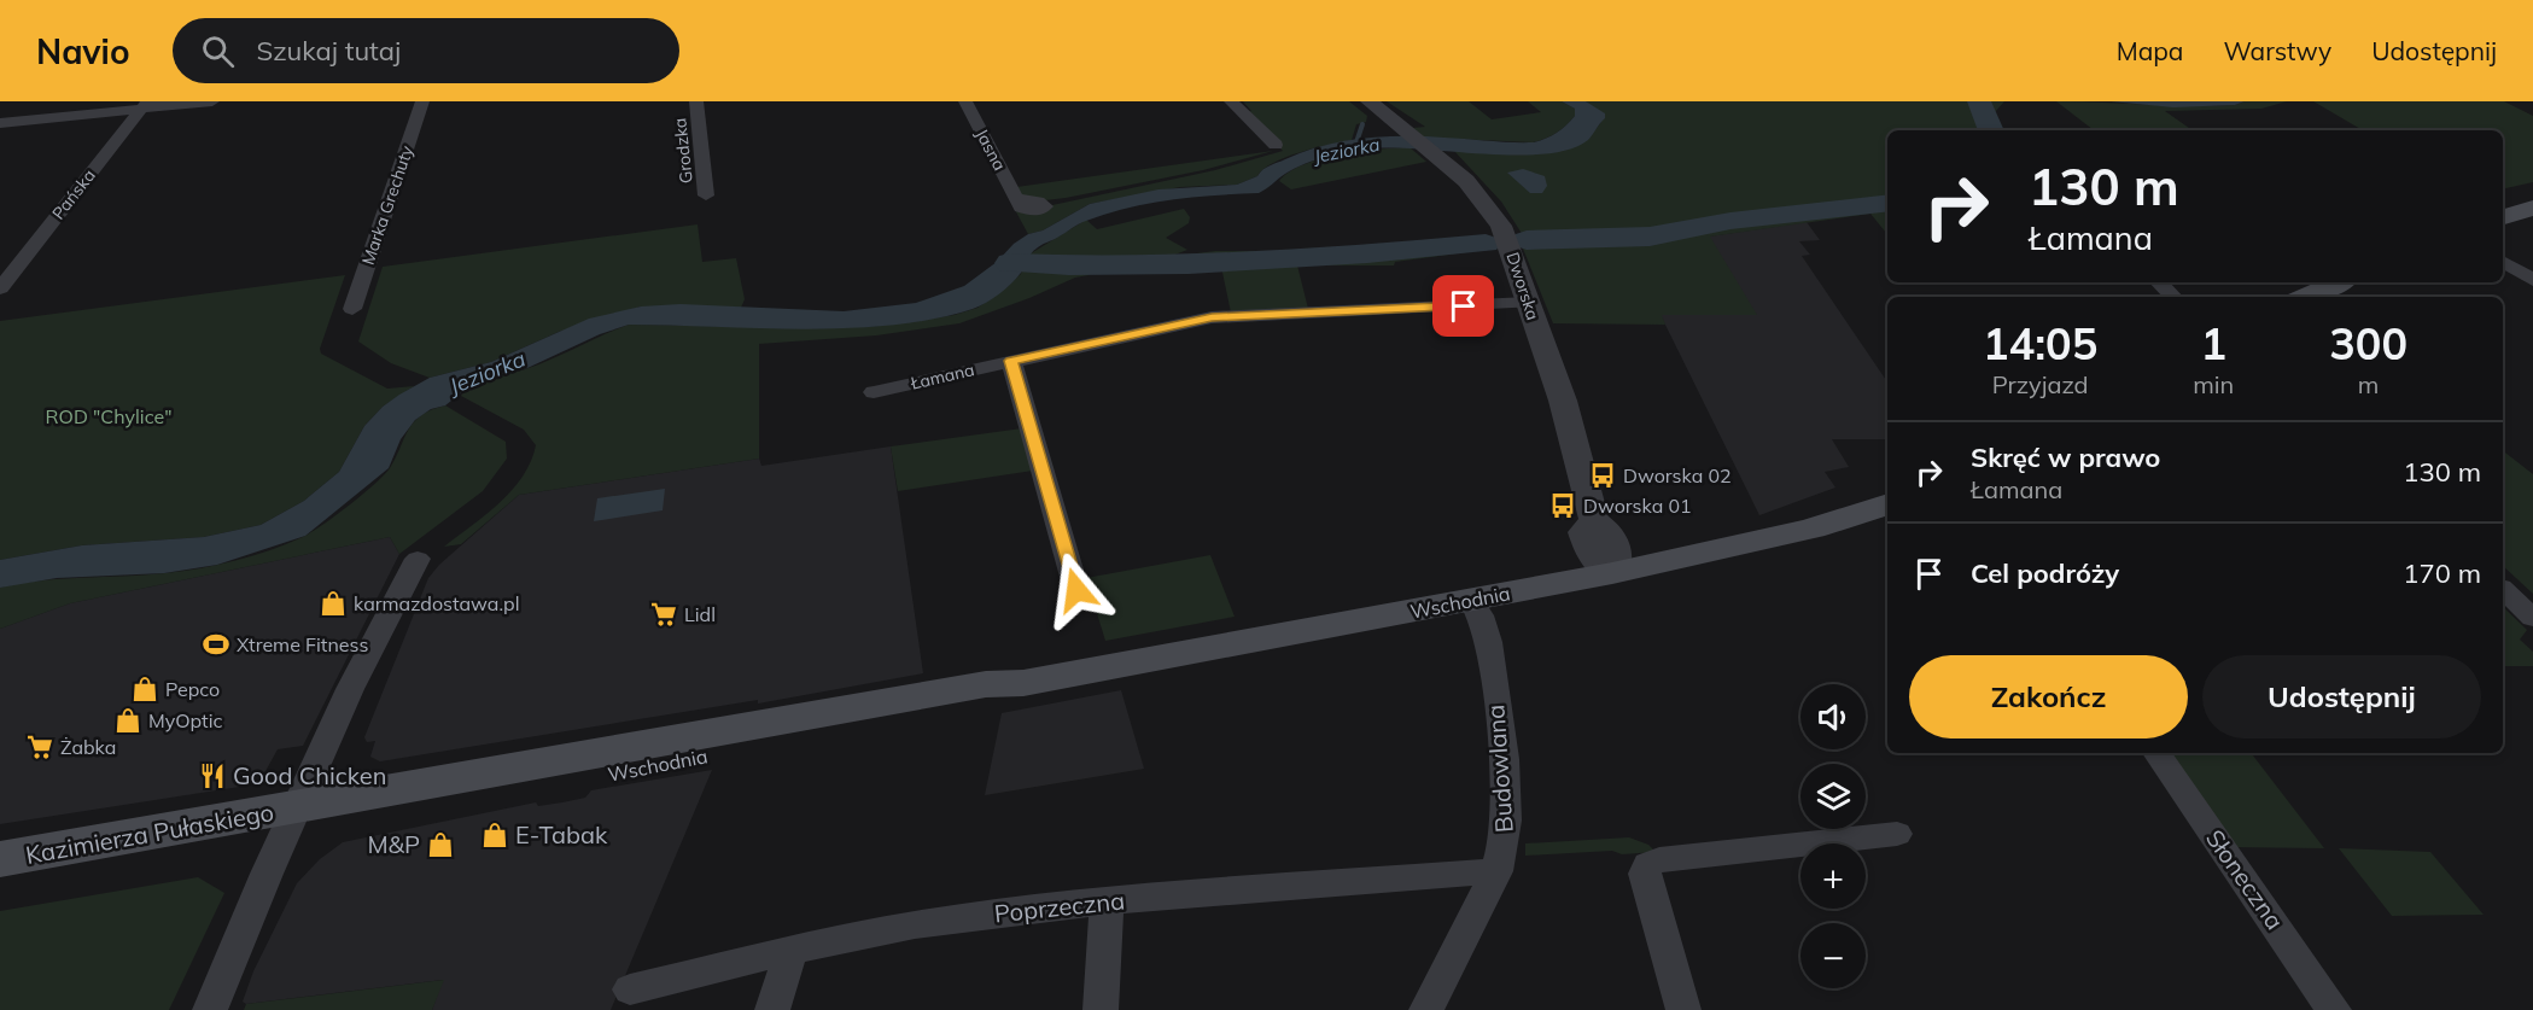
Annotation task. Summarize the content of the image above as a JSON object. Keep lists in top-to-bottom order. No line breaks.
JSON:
{"streets":{"main road":["Wschodnia","Kazimierza Pułaskiego"],"street":["Jasna","Grodzka","Pańska","Marka Grechuty","Dworska","Łamana","Budowlana","Słoneczna","Poprzeczna"]},"crossings":[["Dworska","Łamana"],["Dworska","Wschodnia"],["Wschodnia","Budowlana"],["Wschodnia","Kazimierza Pułaskiego"],["Budowlana","Poprzeczna"]],"water":["Jeziorka"],"parks":["ROD \"Chylice\""],"places":{"bus stop":["Dworska 02","Dworska 01"],"shop":["karmazdostawa.pl","Pepco","MyOptic","E-Tabak","M&P"],"supermarket":["Lidl","Żabka"],"sports":["Xtreme Fitness"],"restaurant":["Good Chicken"]},"page":{"header":"Navio","search":"Szukaj tutaj","nav":["Mapa","Warstwy","Udostępnij"],"turn":["130 m","Łamana"],"eta":["14:05","Przyjazd","1","min","300","m"],"list":[{"name":"Skręć w prawo","note":"Łamana","value":"130 m"},{"name":"Cel podróży","value":"170 m"}],"buttons":["Zakończ","Udostępnij"],"map_buttons":["+","−"]}}
